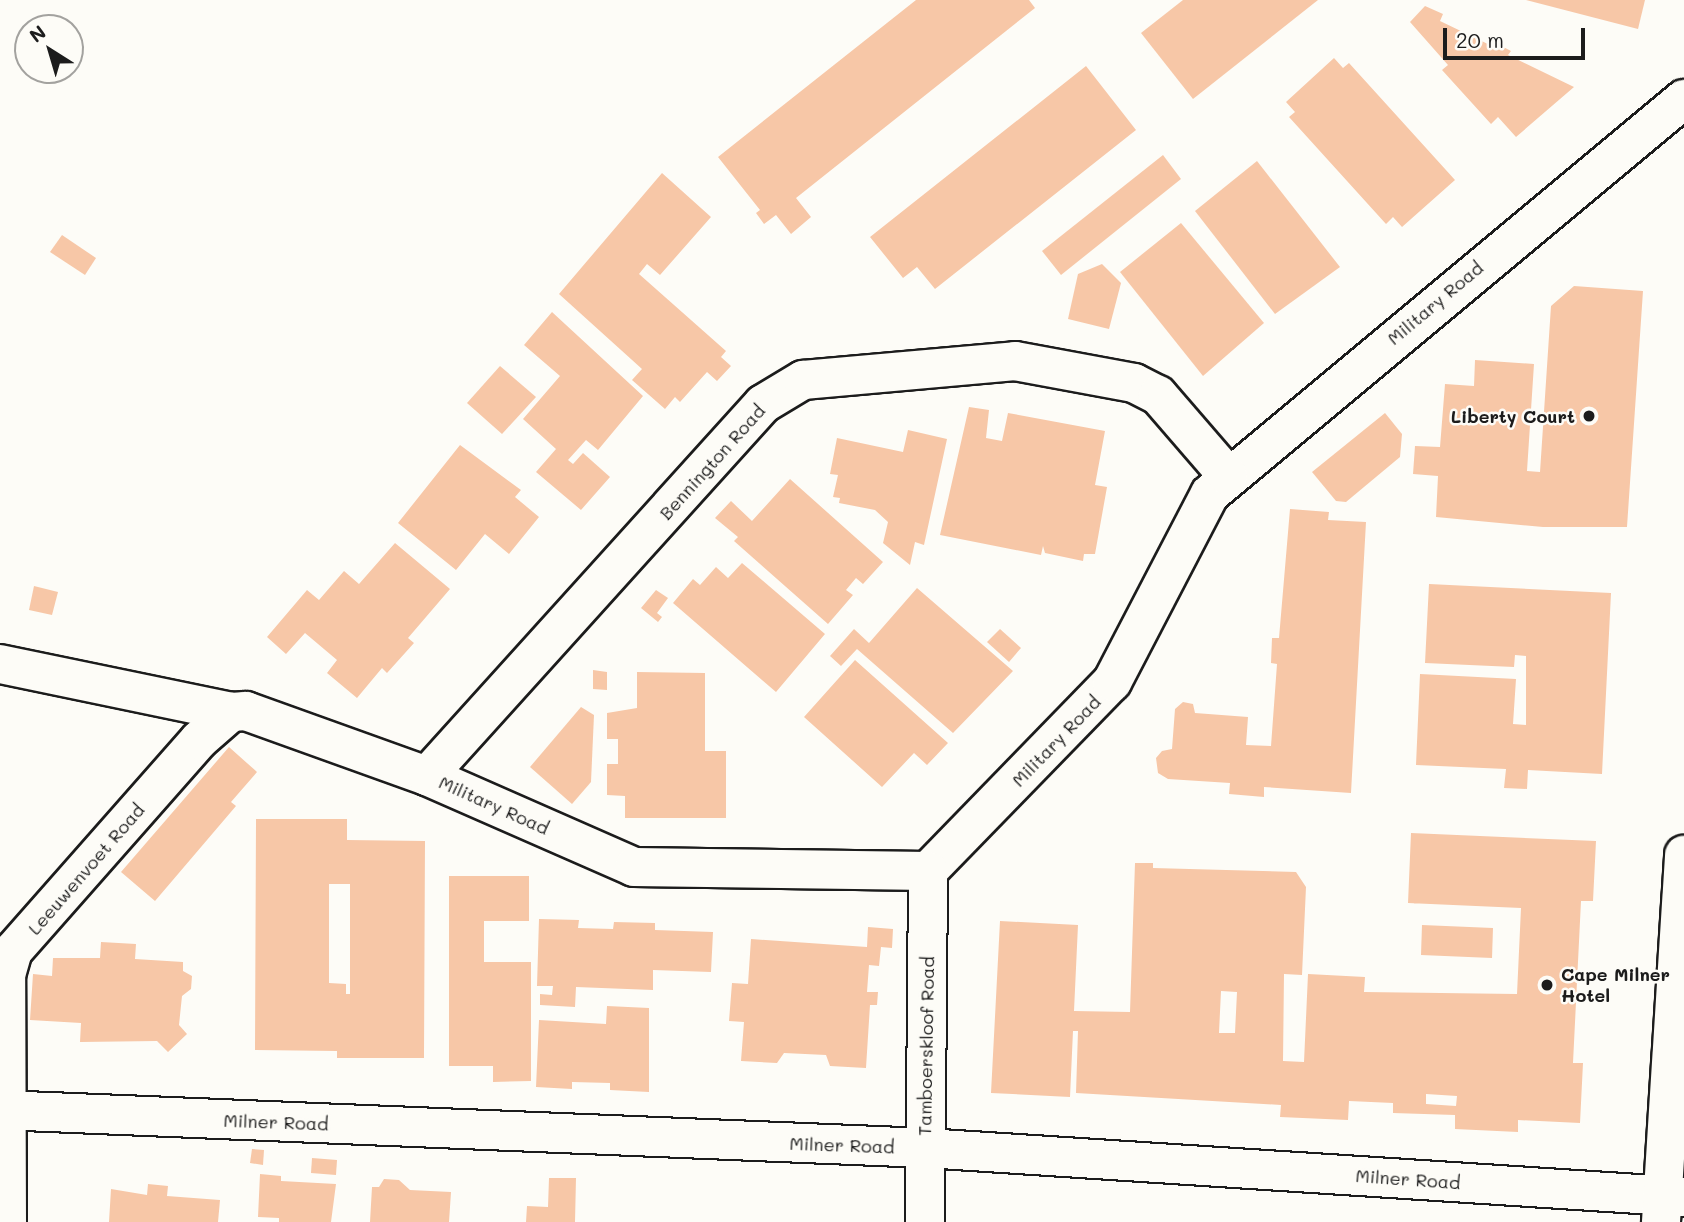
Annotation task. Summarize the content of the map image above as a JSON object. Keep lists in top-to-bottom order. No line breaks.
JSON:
{"streets":{"street":["Military Road","Bennington Road","Leeuwenvoet Road","Tamboerskloof Road","Milner Road"]},"crossings":[["Military Road","Bennington Road"],["Military Road","Leeuwenvoet Road"],["Military Road","Tamboerskloof Road"],["Leeuwenvoet Road","Milner Road"],["Tamboerskloof Road","Milner Road"]],"places":["Liberty Court","Cape Milner Hotel"],"scale_bar":"20 m","north":"top left"}
